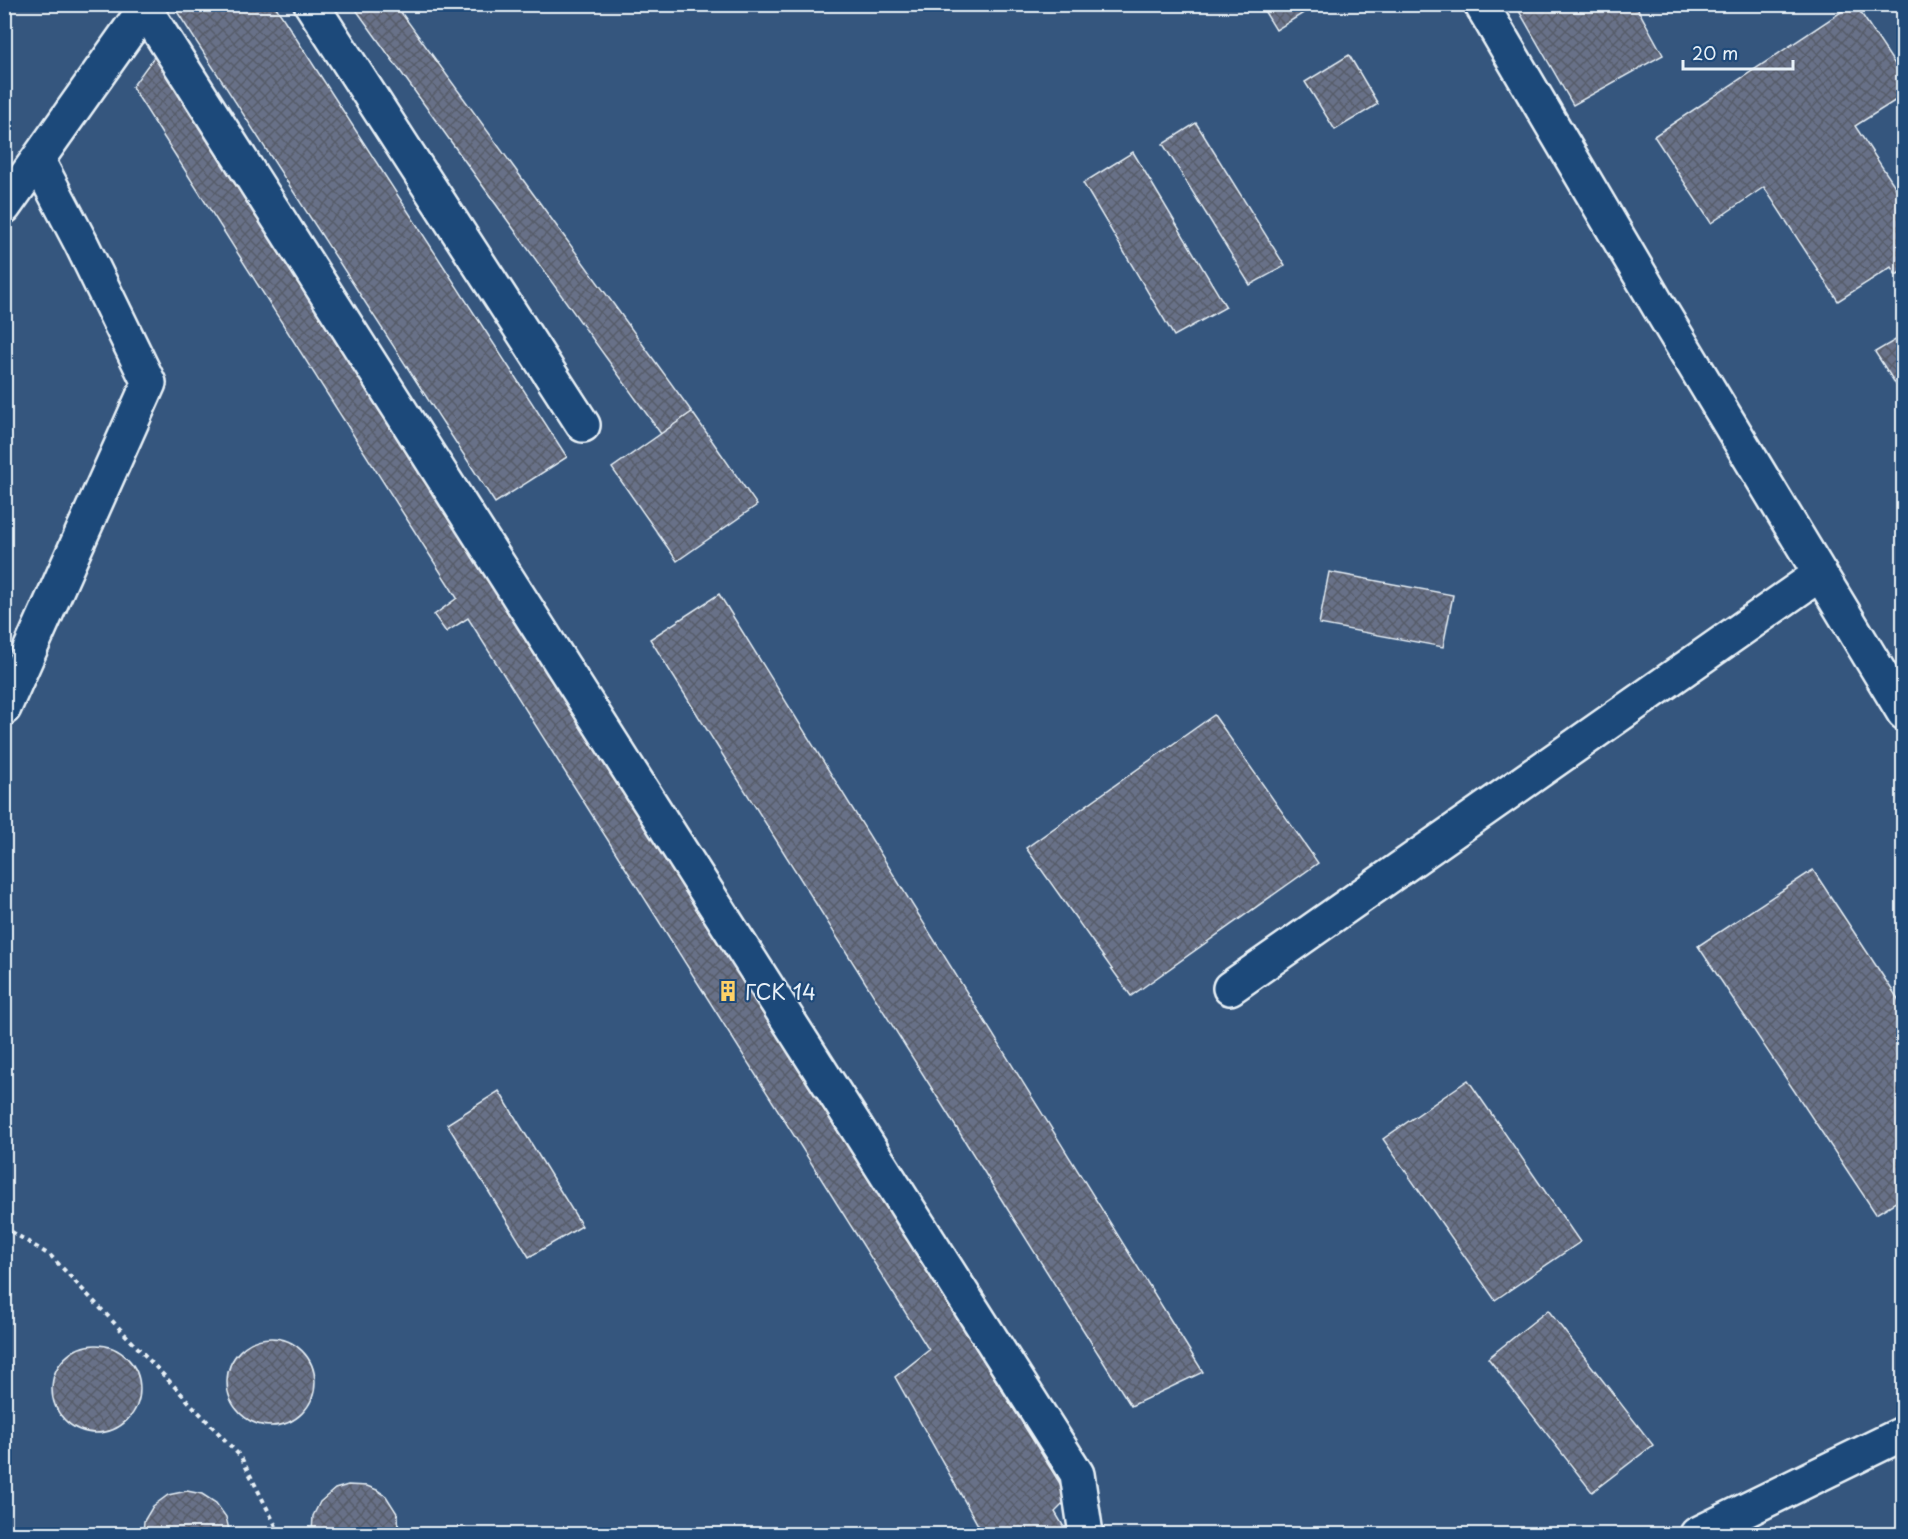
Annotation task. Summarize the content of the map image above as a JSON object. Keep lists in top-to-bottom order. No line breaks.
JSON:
{"places":{"building":["ГСК 14"]},"scale_bar":"20 m"}
